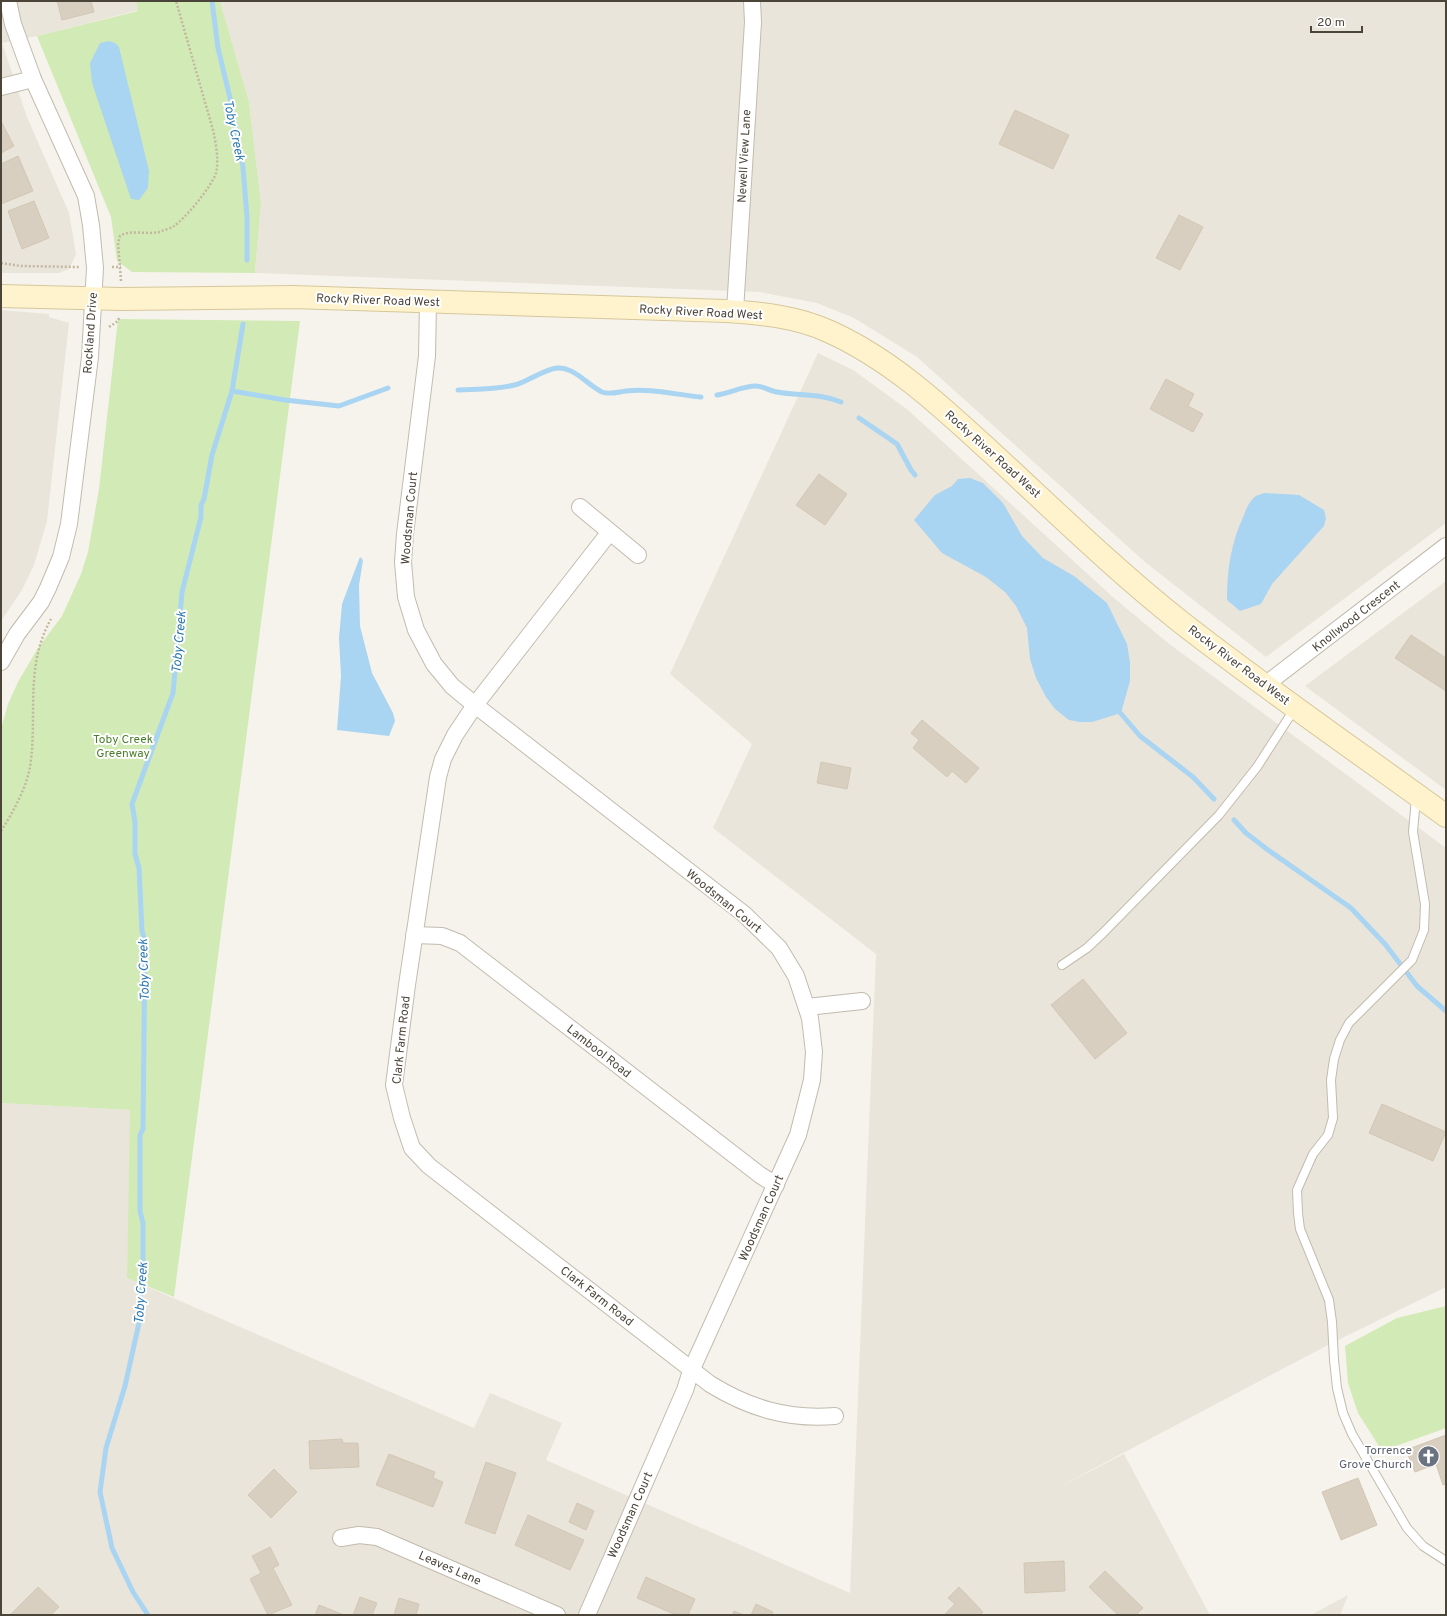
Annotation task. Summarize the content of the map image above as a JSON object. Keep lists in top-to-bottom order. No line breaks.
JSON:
{"streets":{"street":["Newell View Lane","Rocky River Road West","Rockland Drive","Woodsman Court","Knollwood Crescent","Clark Farm Road","Lambool Road","Leaves Lane"]},"crossings":[["Newell View Lane","Rocky River Road West"],["Rocky River Road West","Rockland Drive"],["Rocky River Road West","Woodsman Court"],["Rocky River Road West","Knollwood Crescent"],["Woodsman Court","Clark Farm Road"],["Woodsman Court","Lambool Road"],["Clark Farm Road","Lambool Road"]],"water":["Toby Creek"],"parks":["Toby Creek Greenway"],"places":{"church":["Torrence Grove Church"]},"scale_bar":"20 m"}
